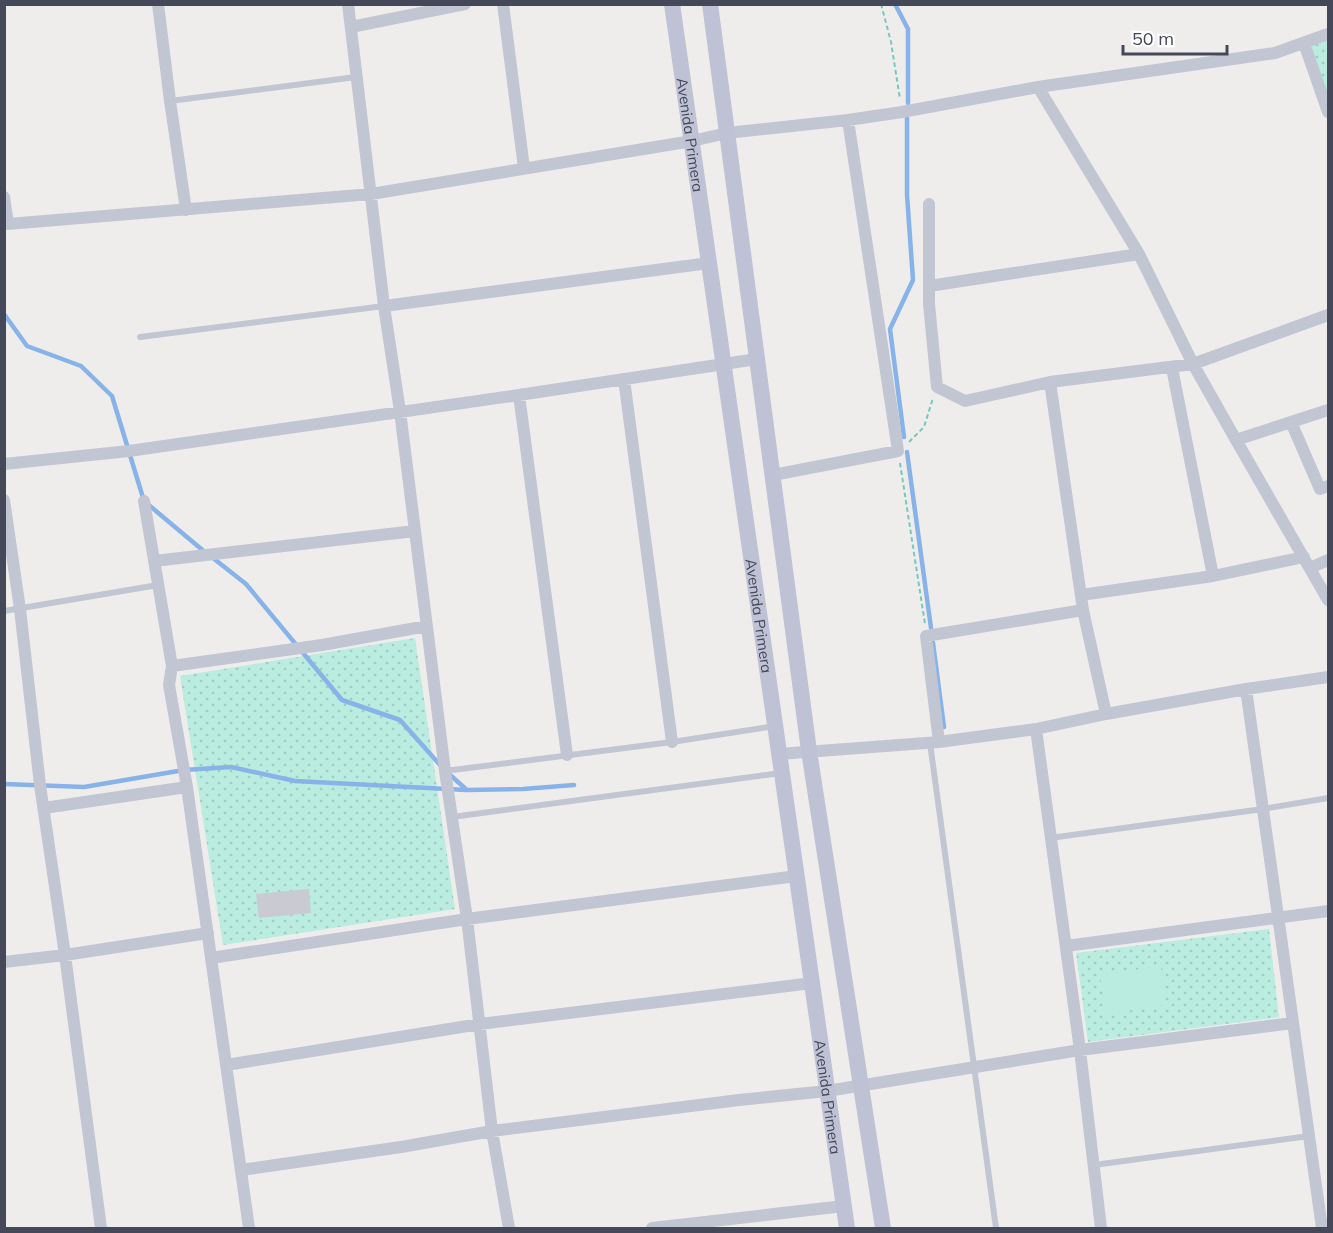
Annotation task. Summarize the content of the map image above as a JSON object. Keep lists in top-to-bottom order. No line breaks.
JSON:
{"streets":{"main road":["Avenida Primera"]},"scale_bar":"50 m"}
